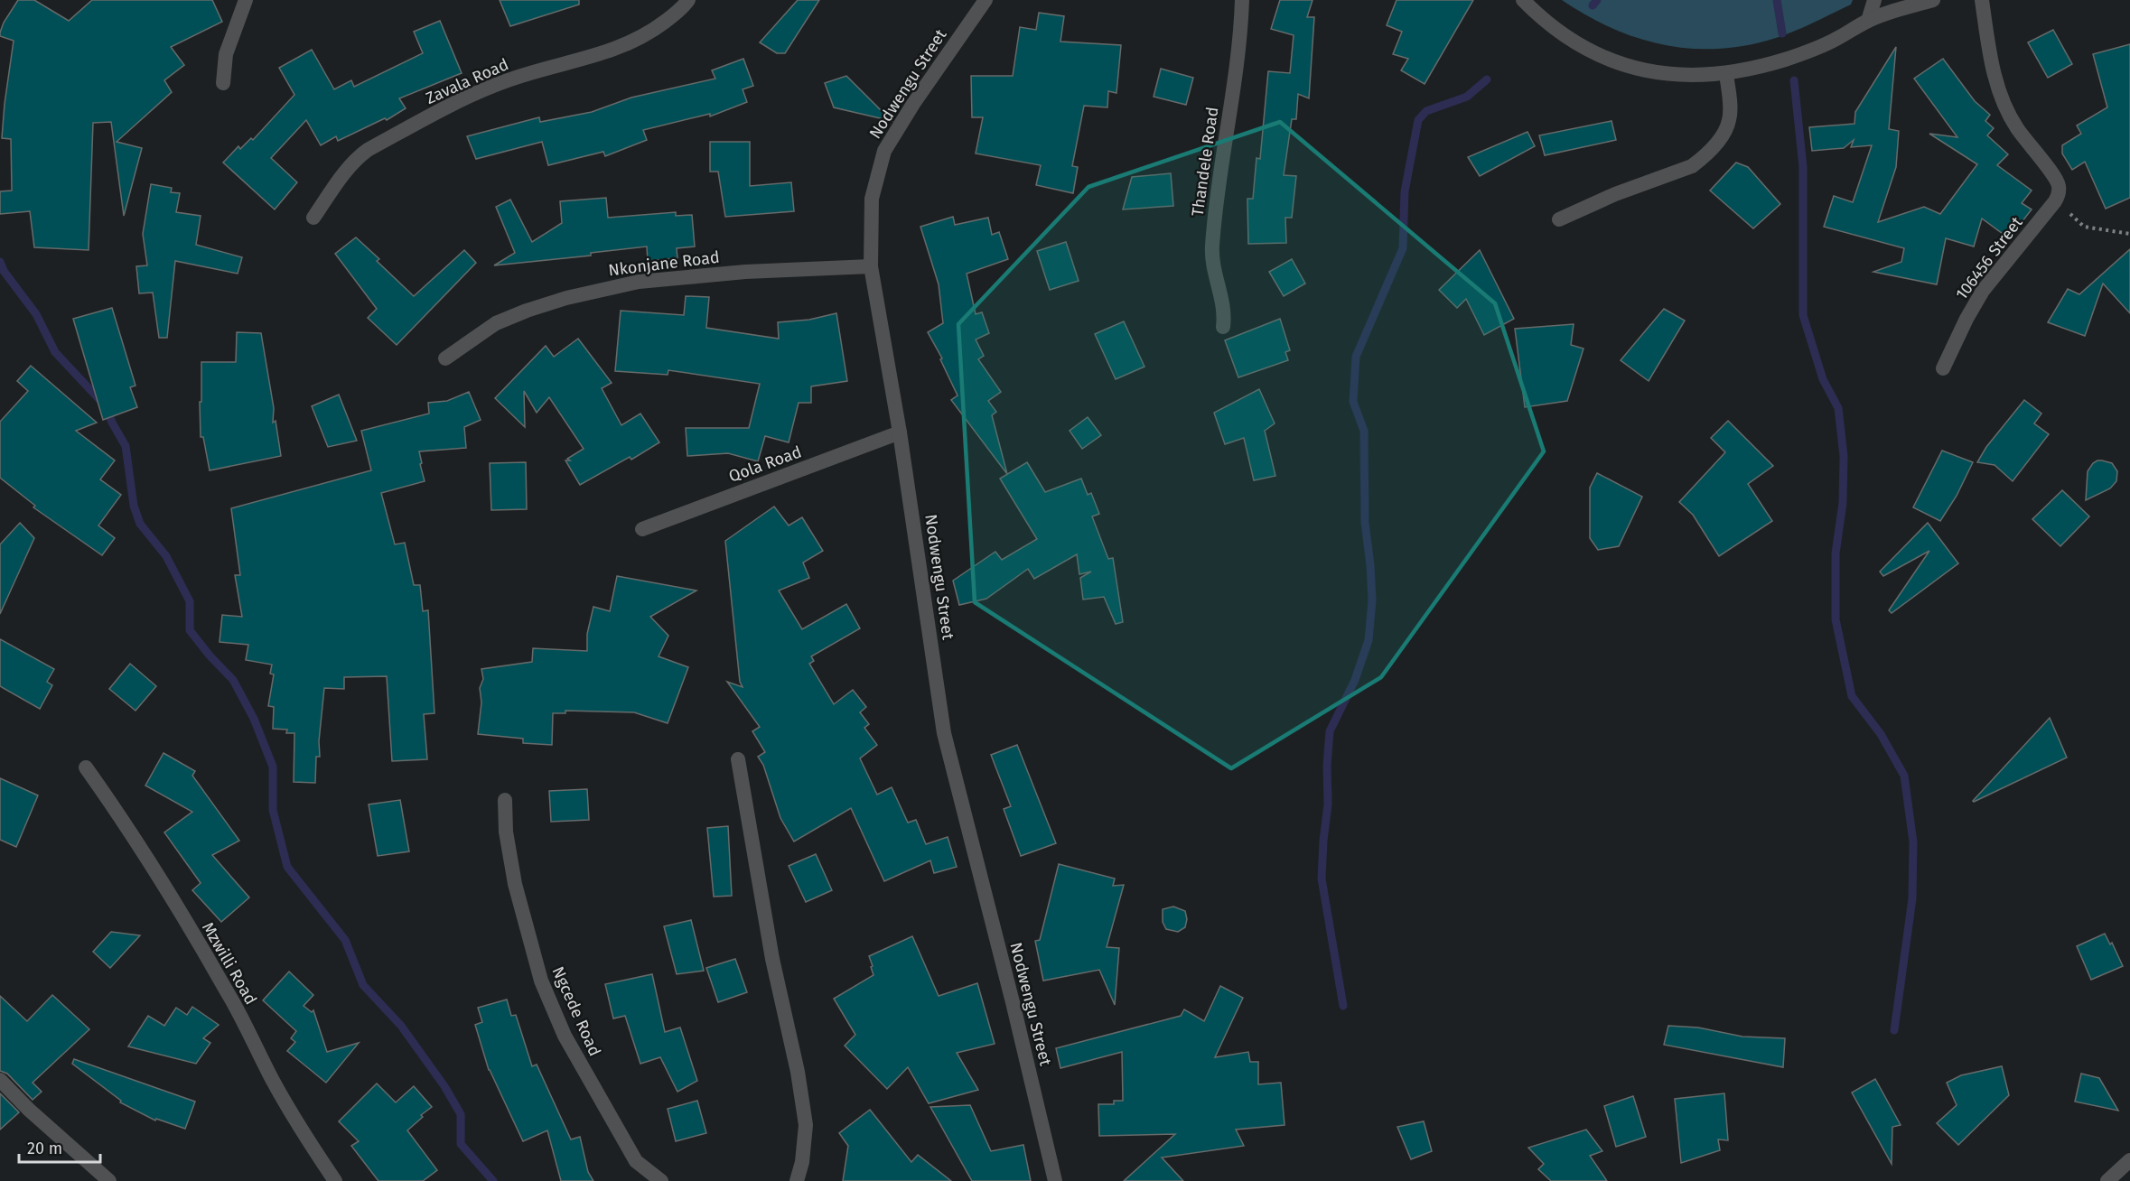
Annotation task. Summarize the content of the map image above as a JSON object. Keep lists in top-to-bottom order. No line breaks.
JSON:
{"streets":{"street":["Zavala Road","Nodwengu Street","Thandele Road","106456 Street","Nkonjane Road","Qola Road","Mzwilli Road","Ngcede Road"]},"crossings":[["Nodwengu Street","Nkonjane Road"],["Nodwengu Street","Qola Road"]],"scale_bar":"20 m"}
